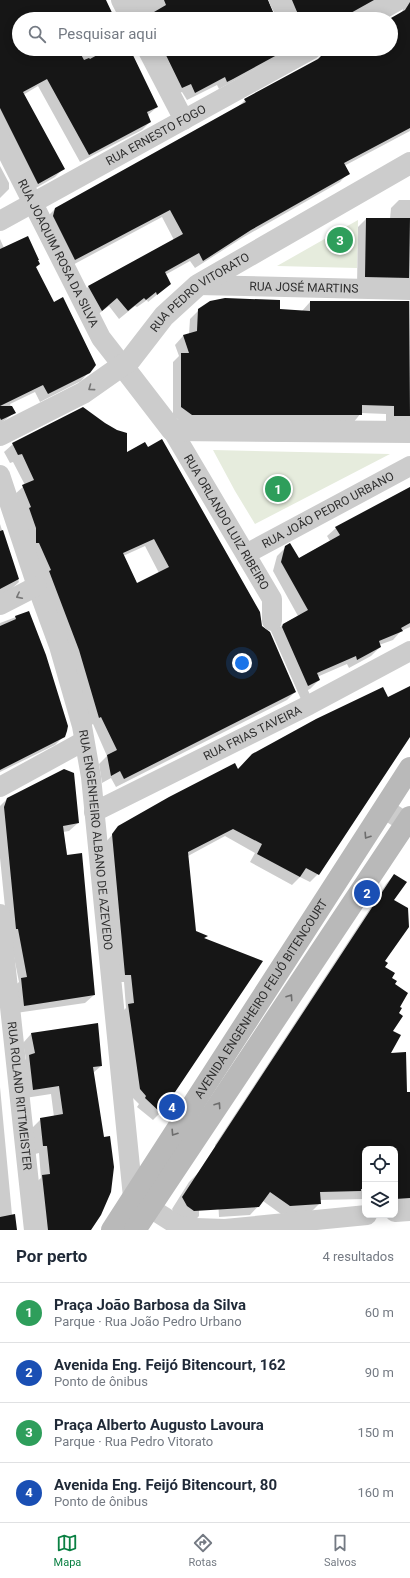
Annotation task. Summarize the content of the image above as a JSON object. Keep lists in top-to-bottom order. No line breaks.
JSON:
{"streets":{"main road":["AVENIDA ENGENHEIRO FEIJÓ BITENCOURT"],"street":["RUA ERNESTO FOGO","RUA JOAQUIM ROSA DA SILVA","RUA JOSÉ MARTINS","RUA PEDRO VITORATO","RUA JOÃO PEDRO URBANO","RUA ORLANDO LUIZ RIBEIRO","RUA FRIAS TAVEIRA","RUA ENGENHEIRO ALBANO DE AZEVEDO","RUA ROLAND RITTMEISTER"]},"crossings":[["RUA ERNESTO FOGO","RUA JOAQUIM ROSA DA SILVA"],["RUA JOAQUIM ROSA DA SILVA","RUA PEDRO VITORATO"],["RUA JOSÉ MARTINS","RUA PEDRO VITORATO"],["RUA JOÃO PEDRO URBANO","RUA ORLANDO LUIZ RIBEIRO"],["RUA ORLANDO LUIZ RIBEIRO","RUA FRIAS TAVEIRA"],["RUA FRIAS TAVEIRA","RUA ENGENHEIRO ALBANO DE AZEVEDO"],["RUA ENGENHEIRO ALBANO DE AZEVEDO","AVENIDA ENGENHEIRO FEIJÓ BITENCOURT"]],"page":{"search":"Pesquisar aqui","pins":["3","1","2","4"],"heading":["Por perto","4 resultados"],"list":[{"mark":"1","name":"Praça João Barbosa da Silva","note":"Parque · Rua João Pedro Urbano","value":"60 m"},{"mark":"2","name":"Avenida Eng. Feijó Bitencourt, 162","note":"Ponto de ônibus","value":"90 m"},{"mark":"3","name":"Praça Alberto Augusto Lavoura","note":"Parque · Rua Pedro Vitorato","value":"150 m"},{"mark":"4","name":"Avenida Eng. Feijó Bitencourt, 80","note":"Ponto de ônibus","value":"160 m"}],"nav":["Mapa","Rotas","Salvos"]}}
